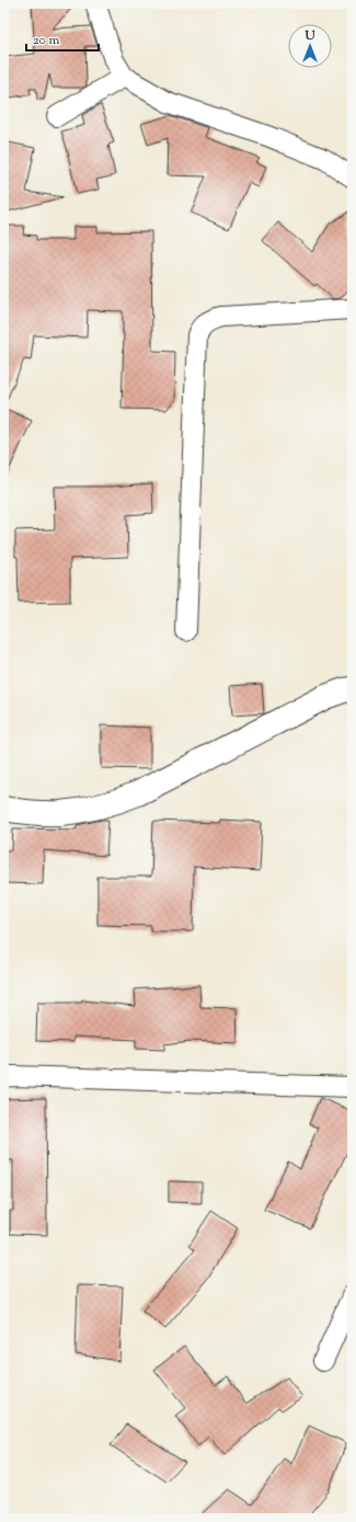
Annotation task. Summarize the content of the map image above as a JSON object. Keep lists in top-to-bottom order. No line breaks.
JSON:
{"scale_bar":"20 m","north":"top"}
